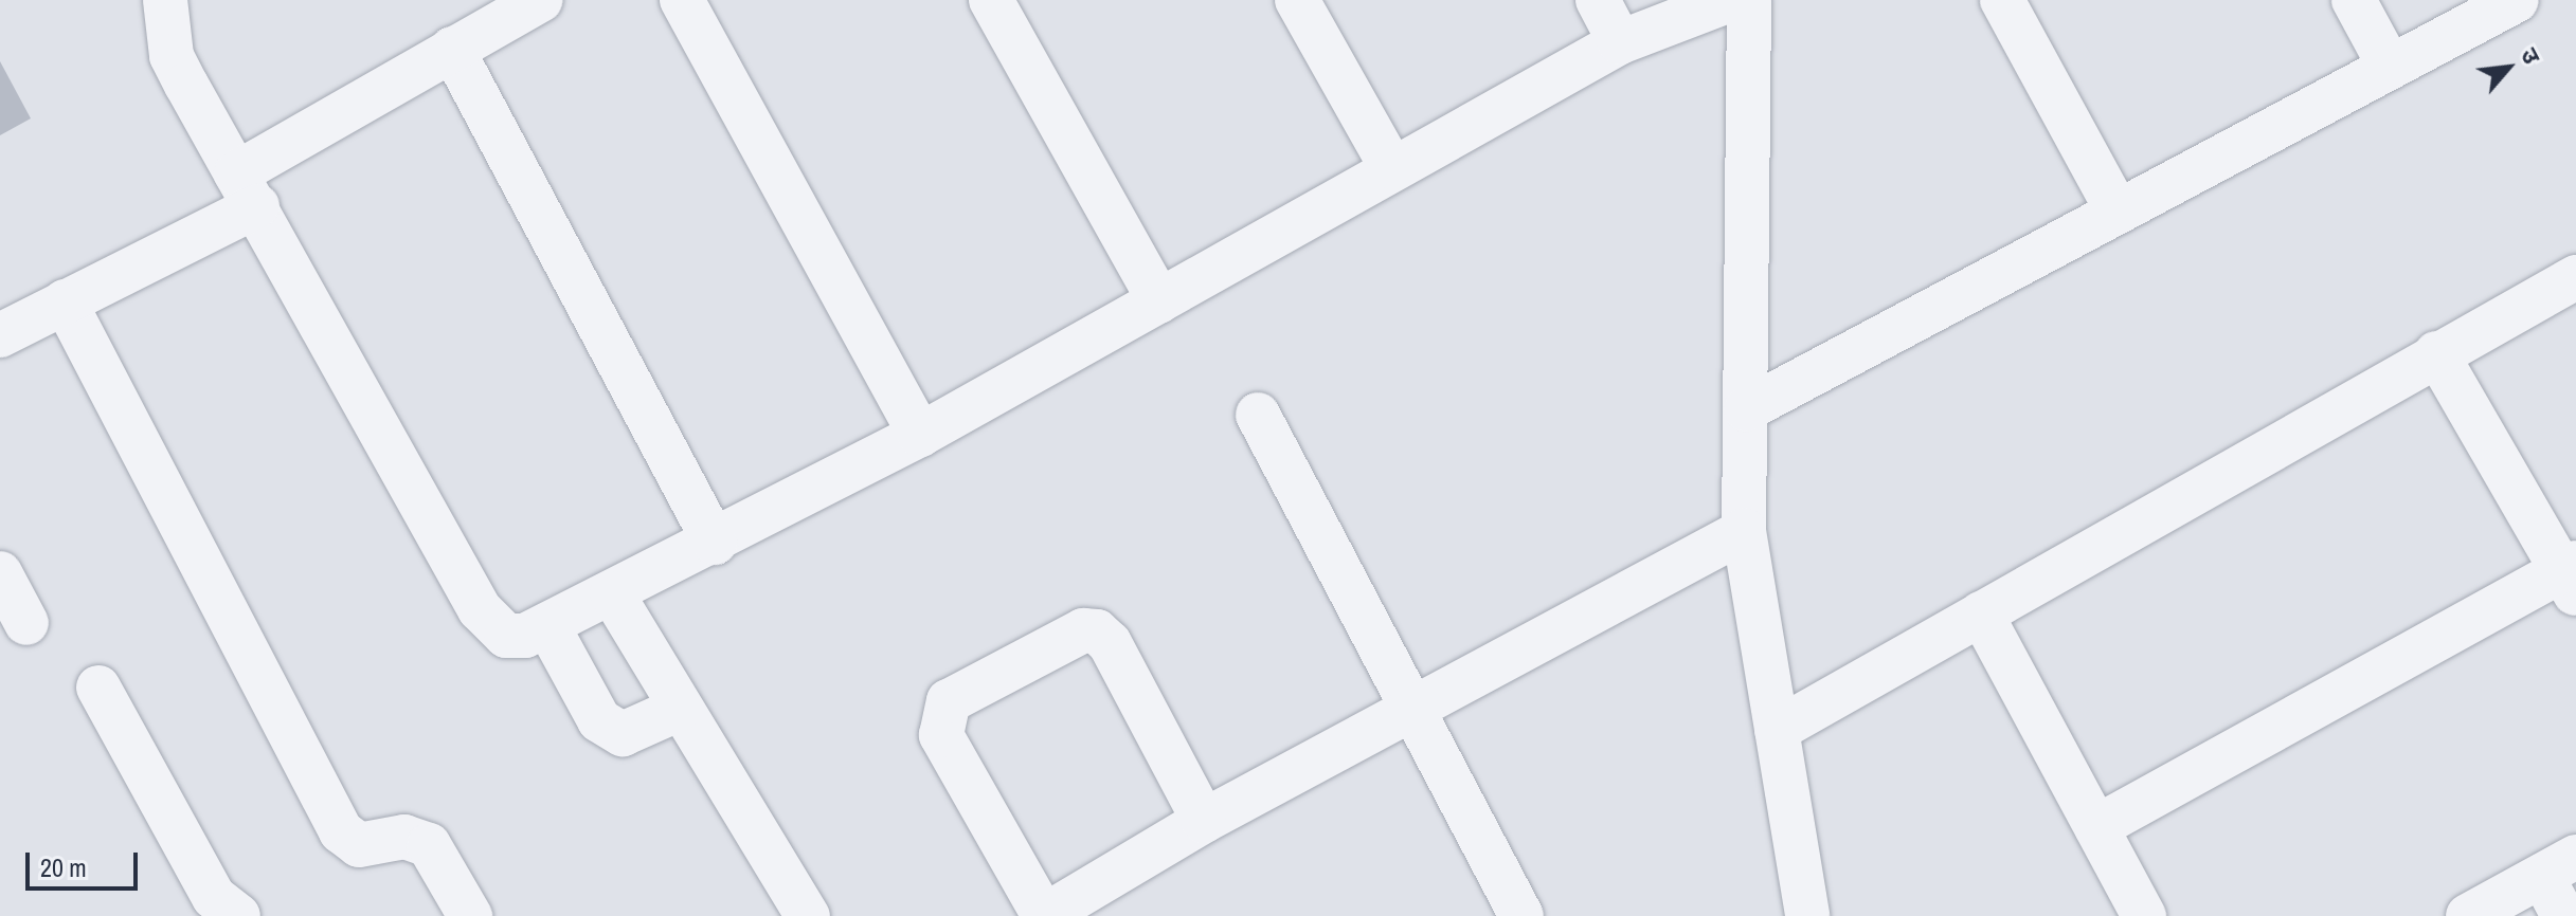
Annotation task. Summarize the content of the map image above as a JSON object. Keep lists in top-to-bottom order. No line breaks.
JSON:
{"scale_bar":"20 m","north":"top right"}
